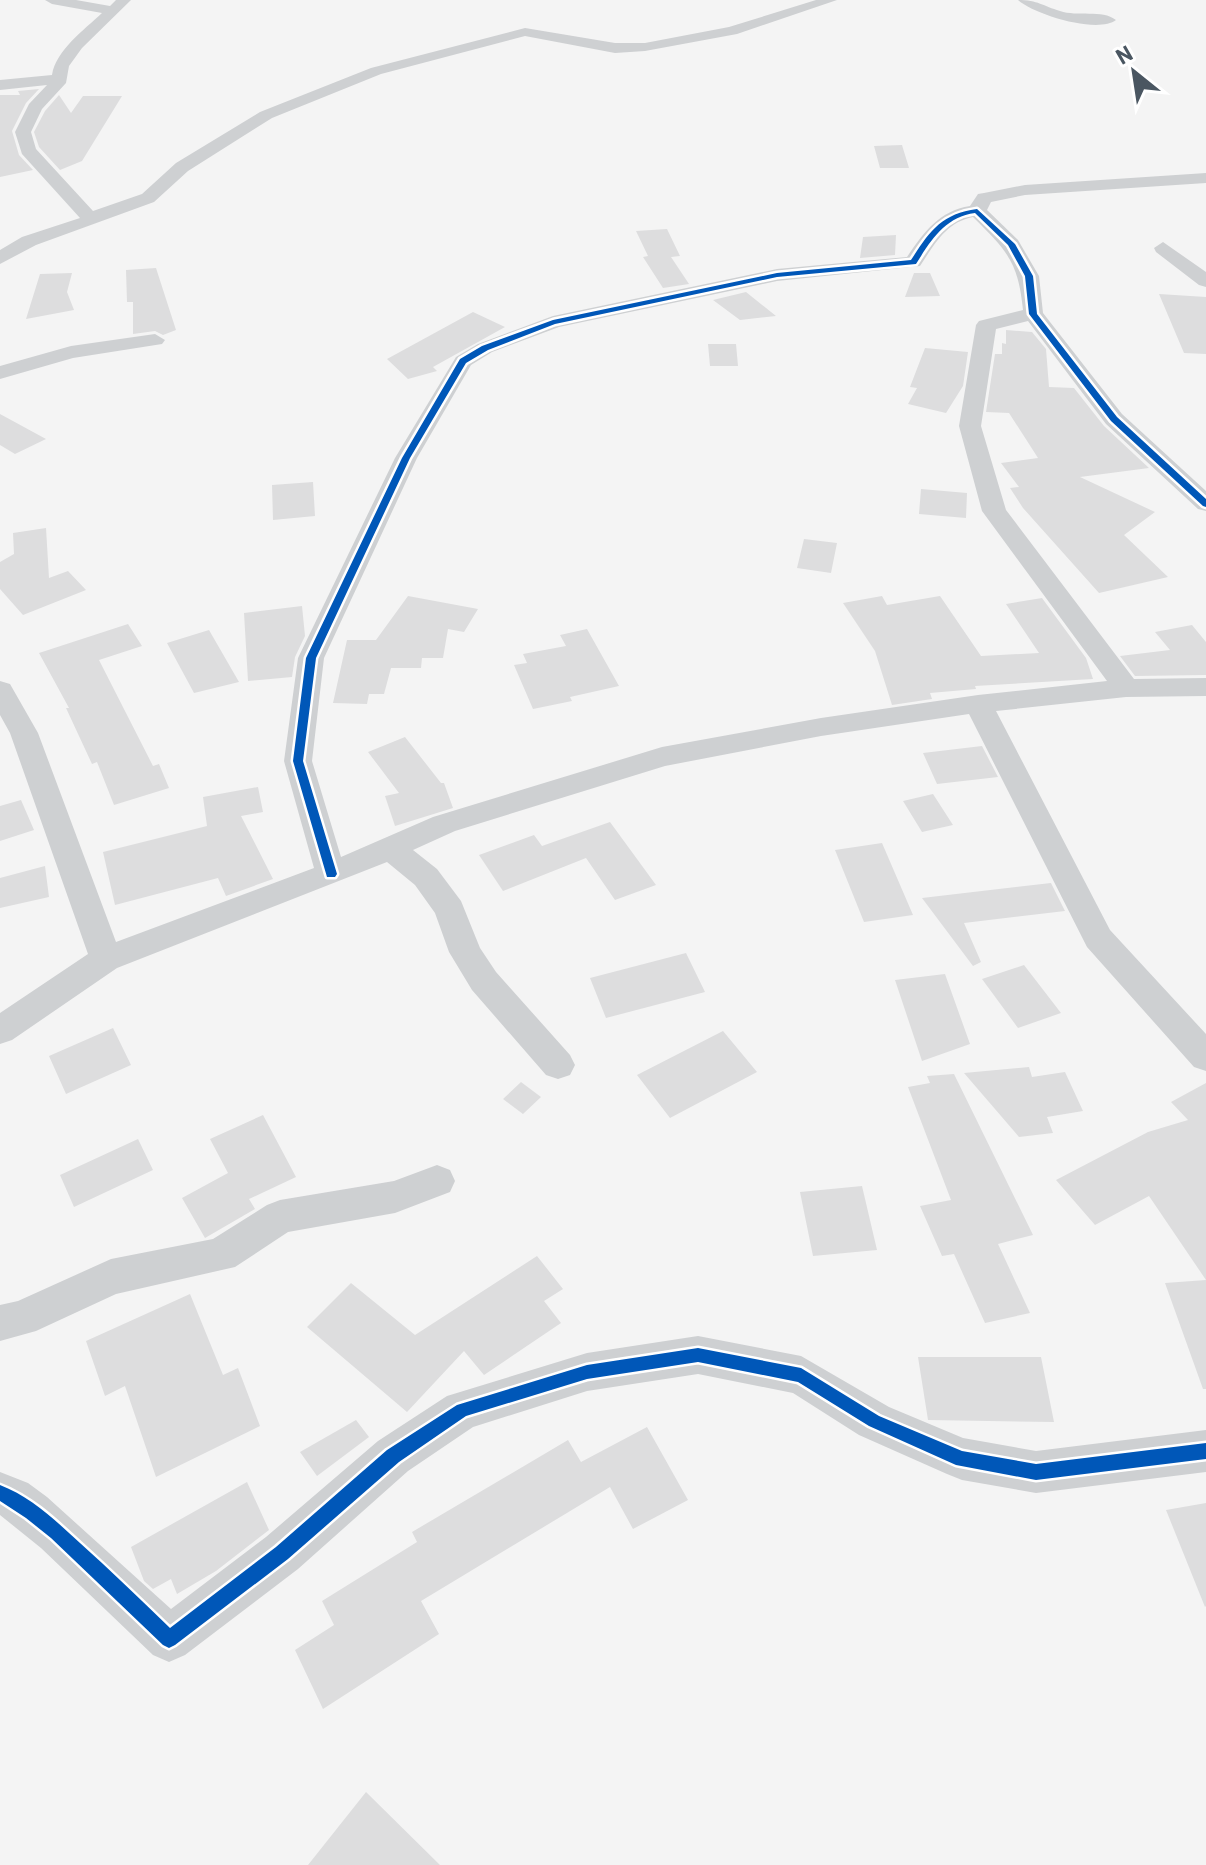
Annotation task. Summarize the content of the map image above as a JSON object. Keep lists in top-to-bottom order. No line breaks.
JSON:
{"north":"top left"}
